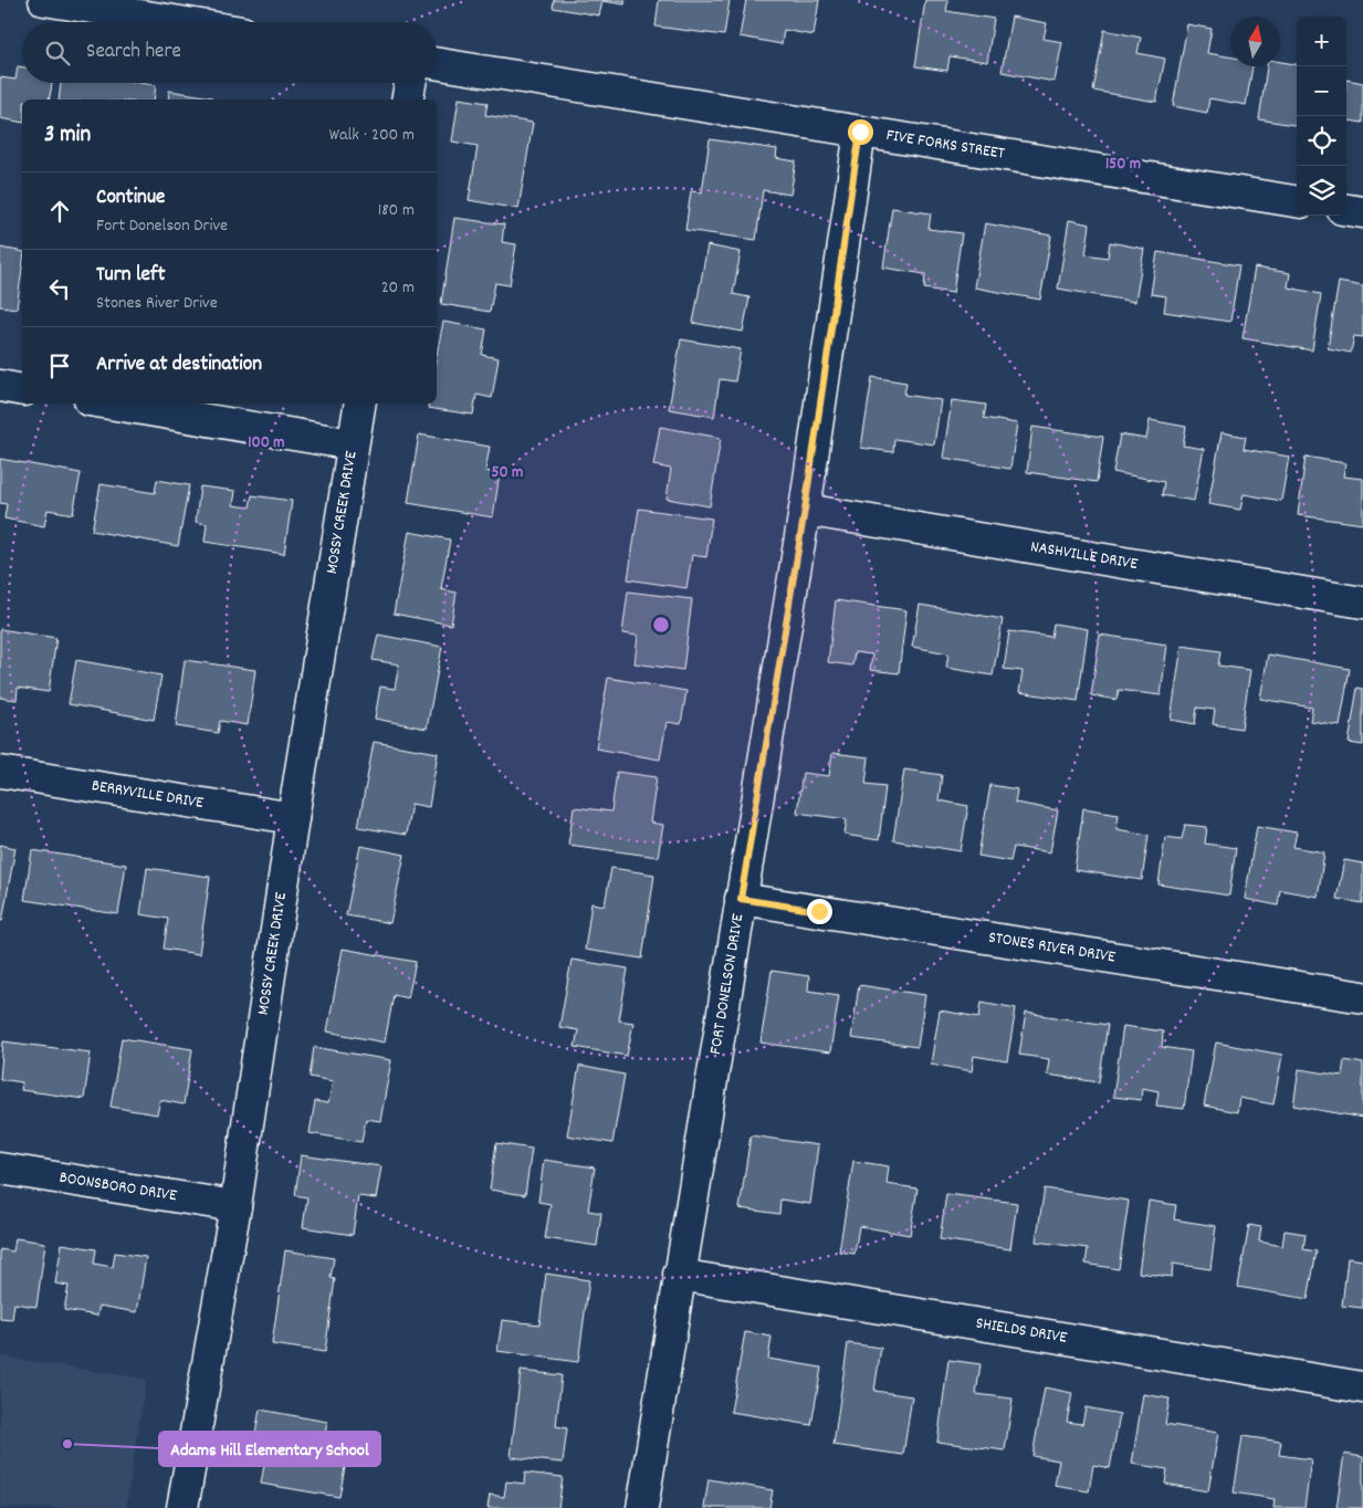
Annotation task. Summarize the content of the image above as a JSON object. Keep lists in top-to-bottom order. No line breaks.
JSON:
{"streets":{"street":["FIVE FORKS STREET","MOSSY CREEK DRIVE","NASHVILLE DRIVE","BERRYVILLE DRIVE","STONES RIVER DRIVE","FORT DONELSON DRIVE","BOONSBORO DRIVE","SHIELDS DRIVE"]},"crossings":[["FIVE FORKS STREET","FORT DONELSON DRIVE"],["MOSSY CREEK DRIVE","BERRYVILLE DRIVE"],["MOSSY CREEK DRIVE","BOONSBORO DRIVE"],["NASHVILLE DRIVE","FORT DONELSON DRIVE"],["STONES RIVER DRIVE","FORT DONELSON DRIVE"],["FORT DONELSON DRIVE","SHIELDS DRIVE"]],"places":["Adams Hill Elementary School"],"north":"top","page":{"map_buttons":["+","−"],"search":"Search here","heading":["3 min","Walk · 200 m"],"list":[["Continue","Fort Donelson Drive","180 m"],["Turn left","Stones River Drive","20 m"],"Arrive at destination"]},"rings":["150 m","100 m","50 m"]}
